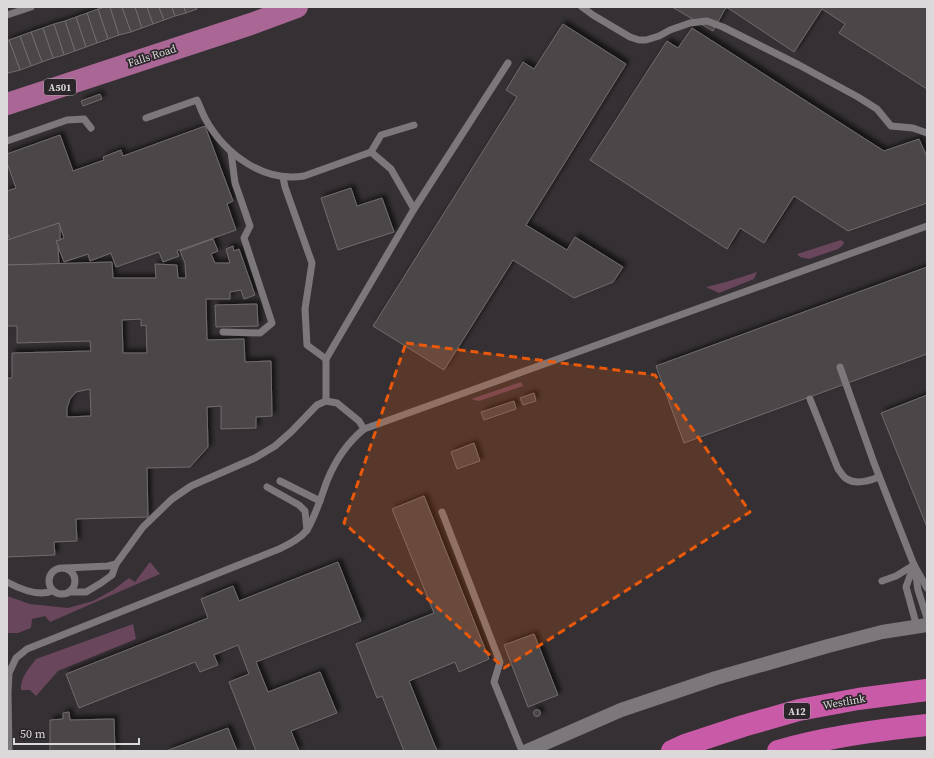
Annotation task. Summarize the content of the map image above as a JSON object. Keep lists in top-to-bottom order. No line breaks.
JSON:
{"streets":{"highway":["Westlink","A12"],"main road":["Falls Road","A501"]},"scale_bar":"50 m"}
